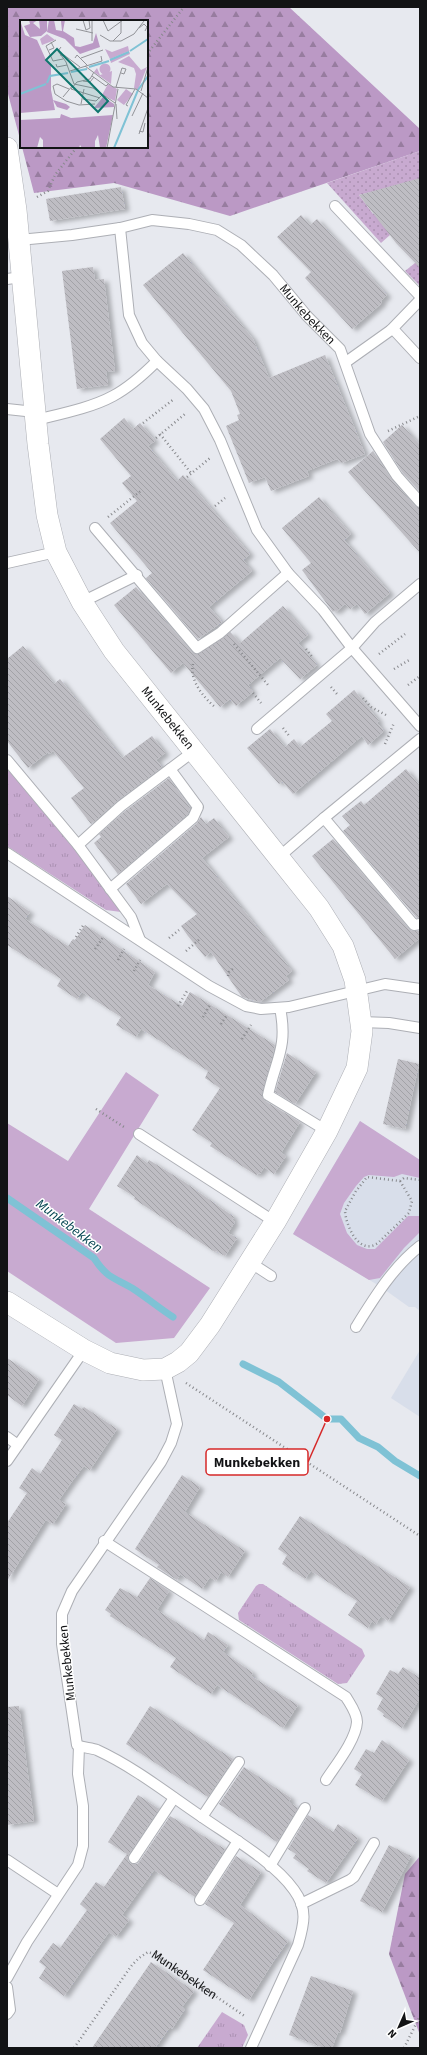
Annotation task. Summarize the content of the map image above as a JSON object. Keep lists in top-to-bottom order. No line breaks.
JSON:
{"streets":{"street":["Munkebekken"]},"water":["Munkebekken"],"places":["Munkebekken"],"north":"bottom left"}
